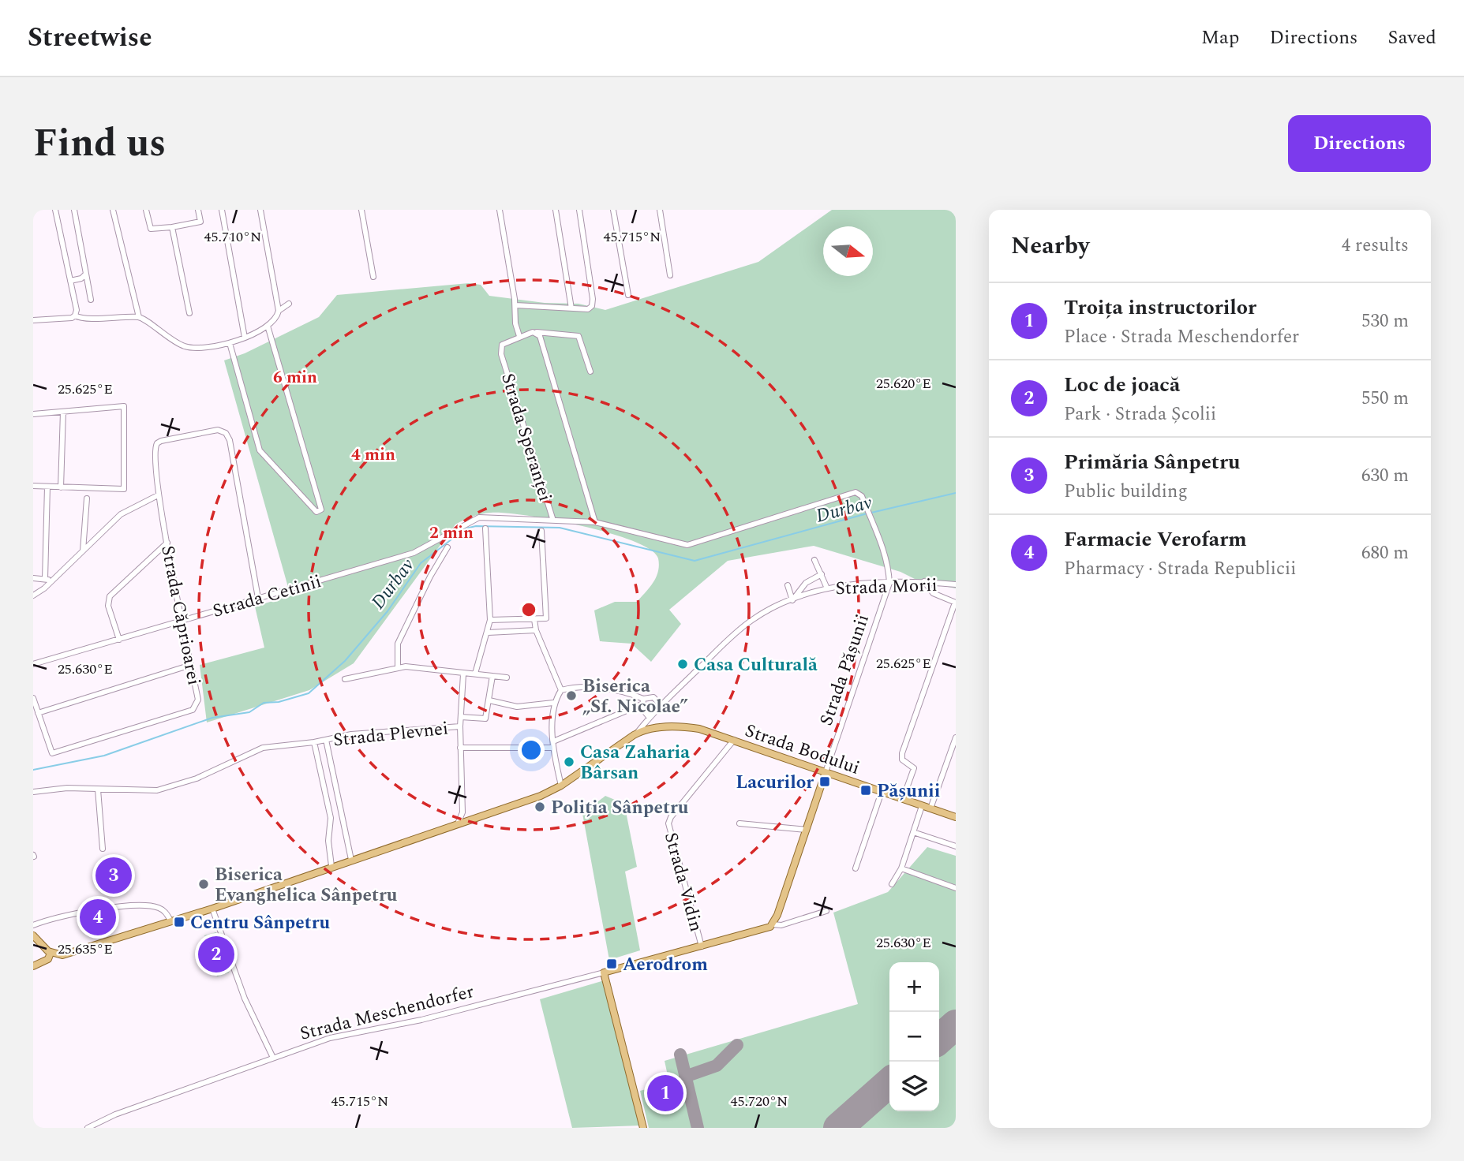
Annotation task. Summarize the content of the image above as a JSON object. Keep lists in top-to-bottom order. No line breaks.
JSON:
{"streets":{"main road":["Strada Pășunii","Strada Bodului","Strada Meschendorfer"],"street":["Strada Speranței","Strada Morii","Strada Cetinii","Strada Căprioarei","Strada Plevnei","Strada Vidin"]},"crossings":[["Strada Speranței","Strada Cetinii"],["Strada Morii","Strada Cetinii"],["Strada Morii","Strada Pășunii"],["Strada Morii","Strada Bodului"],["Strada Cetinii","Strada Căprioarei"],["Strada Cetinii","Strada Pășunii"],["Strada Pășunii","Strada Bodului"],["Strada Pășunii","Strada Meschendorfer"],["Strada Plevnei","Strada Bodului"],["Strada Bodului","Strada Vidin"],["Strada Vidin","Strada Meschendorfer"]],"water":["Durbav"],"places":{"other":["Casa Culturală","Biserica „Sf. Nicolae”","Casa Zaharia Bârsan","Poliția Sânpetru","Biserica Evanghelica Sânpetru"],"transit":["Lacurilor","Pășunii","Centru Sânpetru","Aerodrom"]},"north":"right","page":{"header":"Streetwise","nav":["Map","Directions","Saved"],"title":"Find us","buttons":"Directions","heading":["Nearby","4 results"],"list":[{"mark":"1","name":"Troița instructorilor","note":"Place · Strada Meschendorfer","value":"530 m"},{"mark":"2","name":"Loc de joacă","note":"Park · Strada Școlii","value":"550 m"},{"mark":"3","name":"Primăria Sânpetru","note":"Public building","value":"630 m"},{"mark":"4","name":"Farmacie Verofarm","note":"Pharmacy · Strada Republicii","value":"680 m"}],"pins":["3","4","2","1"],"map_buttons":["+","−"]},"coordinates":["45.710°N","45.715°N","25.620°E","25.625°E","25.630°E","25.635°E","45.720°N"],"rings":["6 min","4 min","2 min"]}
